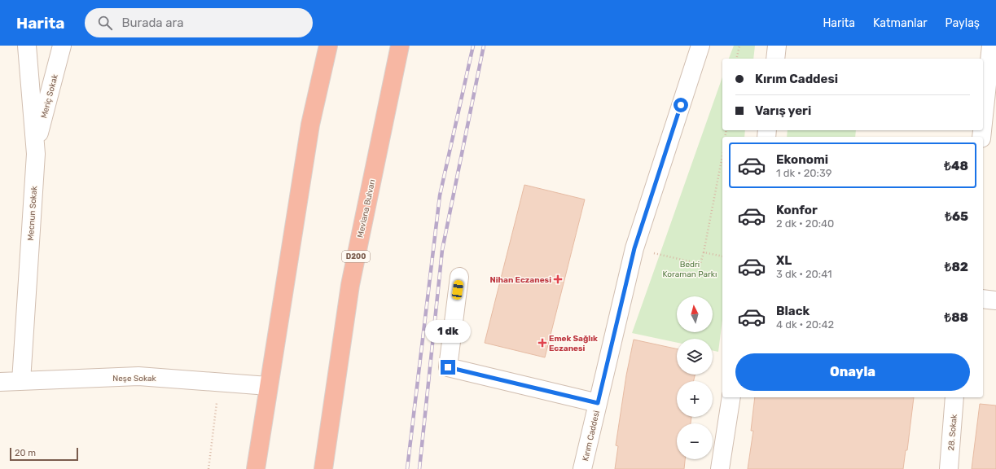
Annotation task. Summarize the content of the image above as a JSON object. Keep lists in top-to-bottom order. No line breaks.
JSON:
{"streets":{"highway":["Mevlana Bulvarı","D200"],"street":["Meriç Sokak","Mecnun Sokak","Neşe Sokak","28. Sokak","Kırım Caddesi"]},"crossings":[["Meriç Sokak","Mecnun Sokak"],["Mecnun Sokak","Neşe Sokak"]],"parks":["Bedri Koraman Parkı"],"places":{"health":["Nihan Eczanesi","Emek Sağlık Eczanesi"]},"scale_bar":"20 m","north":"top","page":{"header":"Harita","search":"Burada ara","nav":["Harita","Katmanlar","Paylaş"],"banner":["Kırım Caddesi","Varış yeri"],"list":[{"name":"Ekonomi","note":"1 dk · 20:39","value":"₺48"},{"name":"Konfor","note":"2 dk · 20:40","value":"₺65"},{"name":"XL","note":"3 dk · 20:41","value":"₺82"},{"name":"Black","note":"4 dk · 20:42","value":"₺88"}],"map_buttons":["+","−"],"bubble":"1 dk","buttons":"Onayla","scale":"20 m"}}
